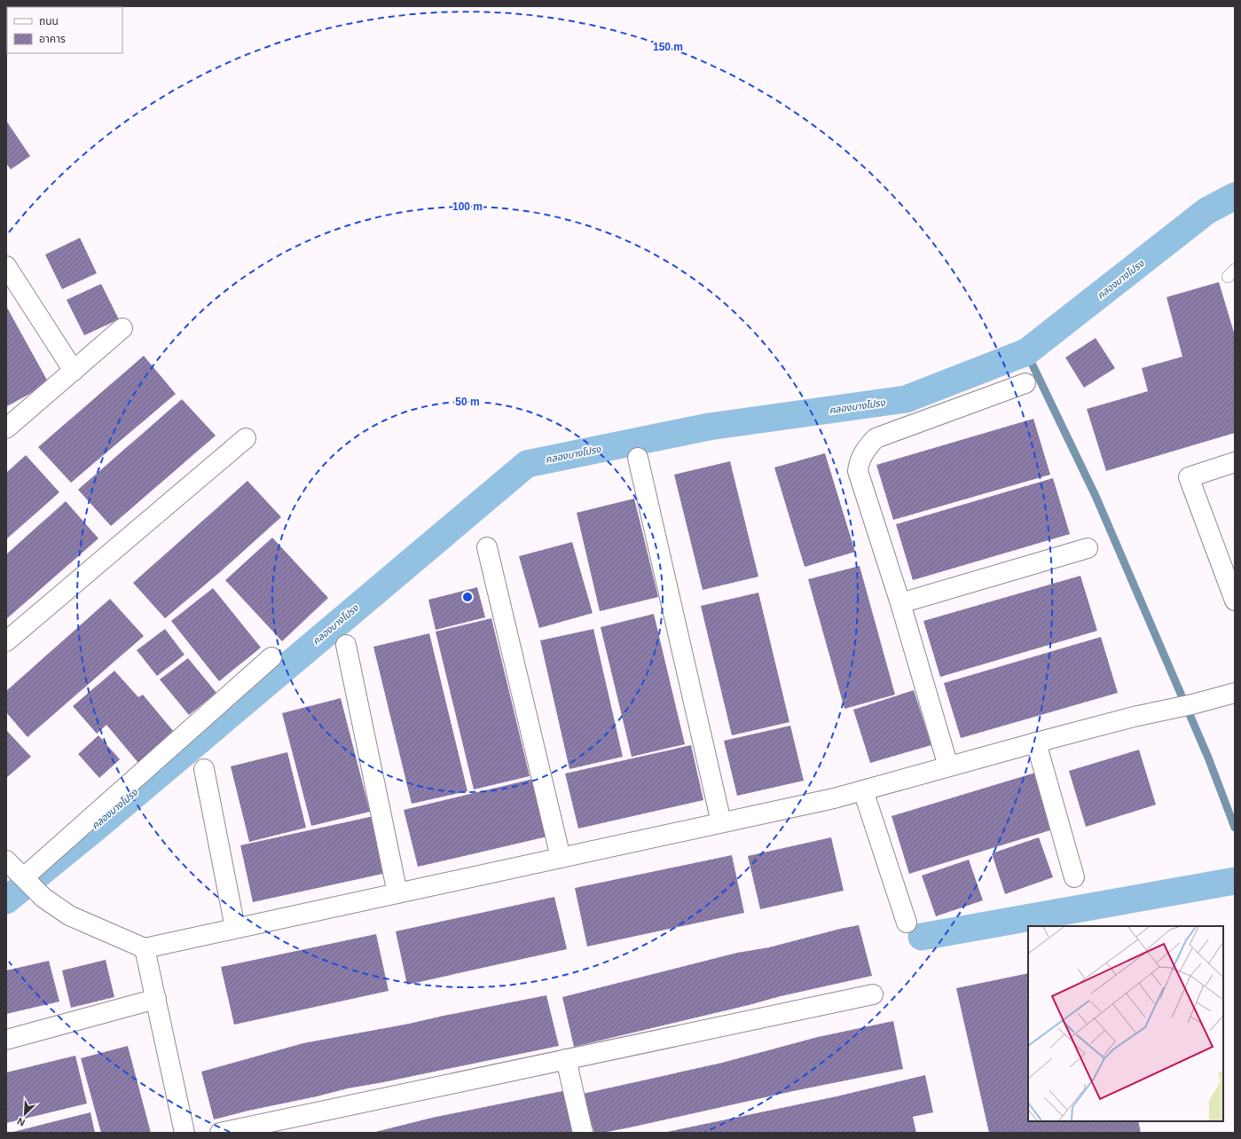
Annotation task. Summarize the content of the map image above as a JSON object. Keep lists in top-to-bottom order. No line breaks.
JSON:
{"water":["คลองบางโปรง"],"legend":["ถนน","อาคาร"],"north":"bottom left","rings":["150 m","100 m","50 m"]}
